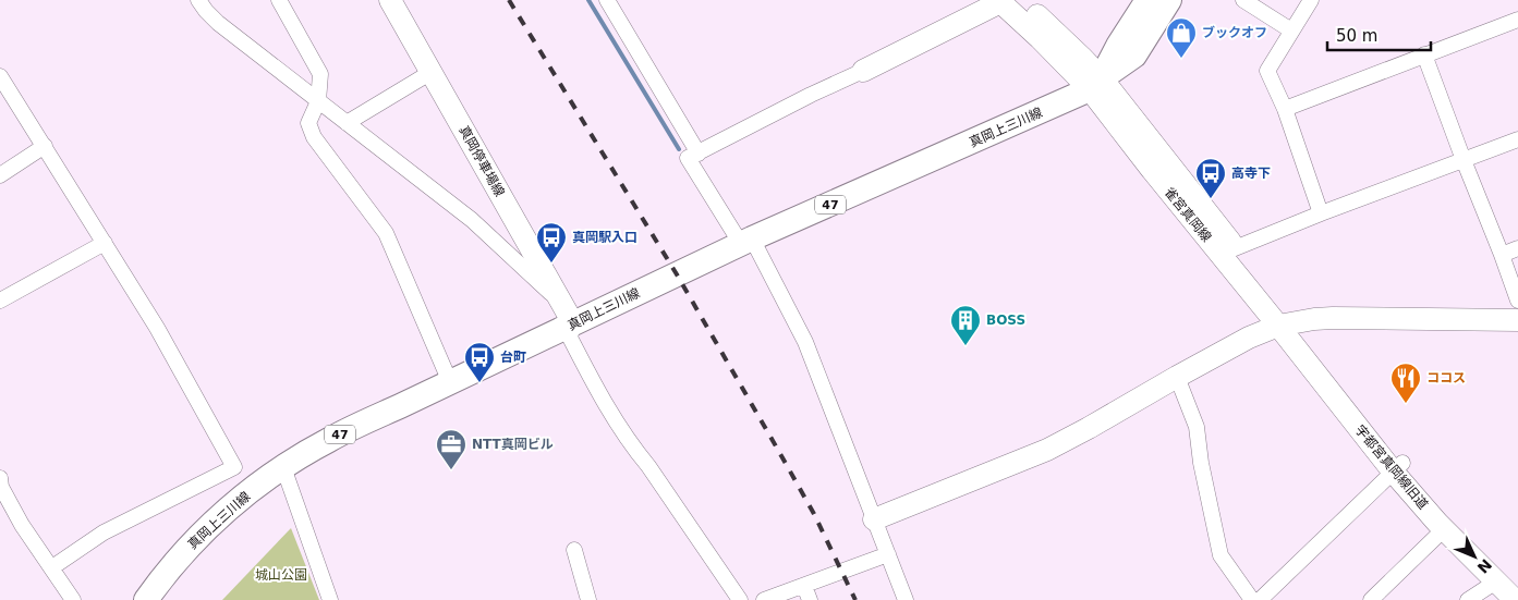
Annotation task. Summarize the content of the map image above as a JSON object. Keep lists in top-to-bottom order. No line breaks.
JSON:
{"streets":{"main road":["真岡上三川線","47"],"street":["真岡停車場線","雀宮真岡線","宇都宮真岡線旧道"]},"crossings":[["真岡上三川線","真岡停車場線"],["真岡上三川線","雀宮真岡線"],["雀宮真岡線","宇都宮真岡線旧道"]],"parks":["城山公園"],"places":{"shop":["ブックオフ"],"bus stop":["高寺下","真岡駅入口","台町"],"building":["BOSS"],"restaurant":["ココス"],"office":["NTT真岡ビル"]},"scale_bar":"50 m","north":"bottom right"}
